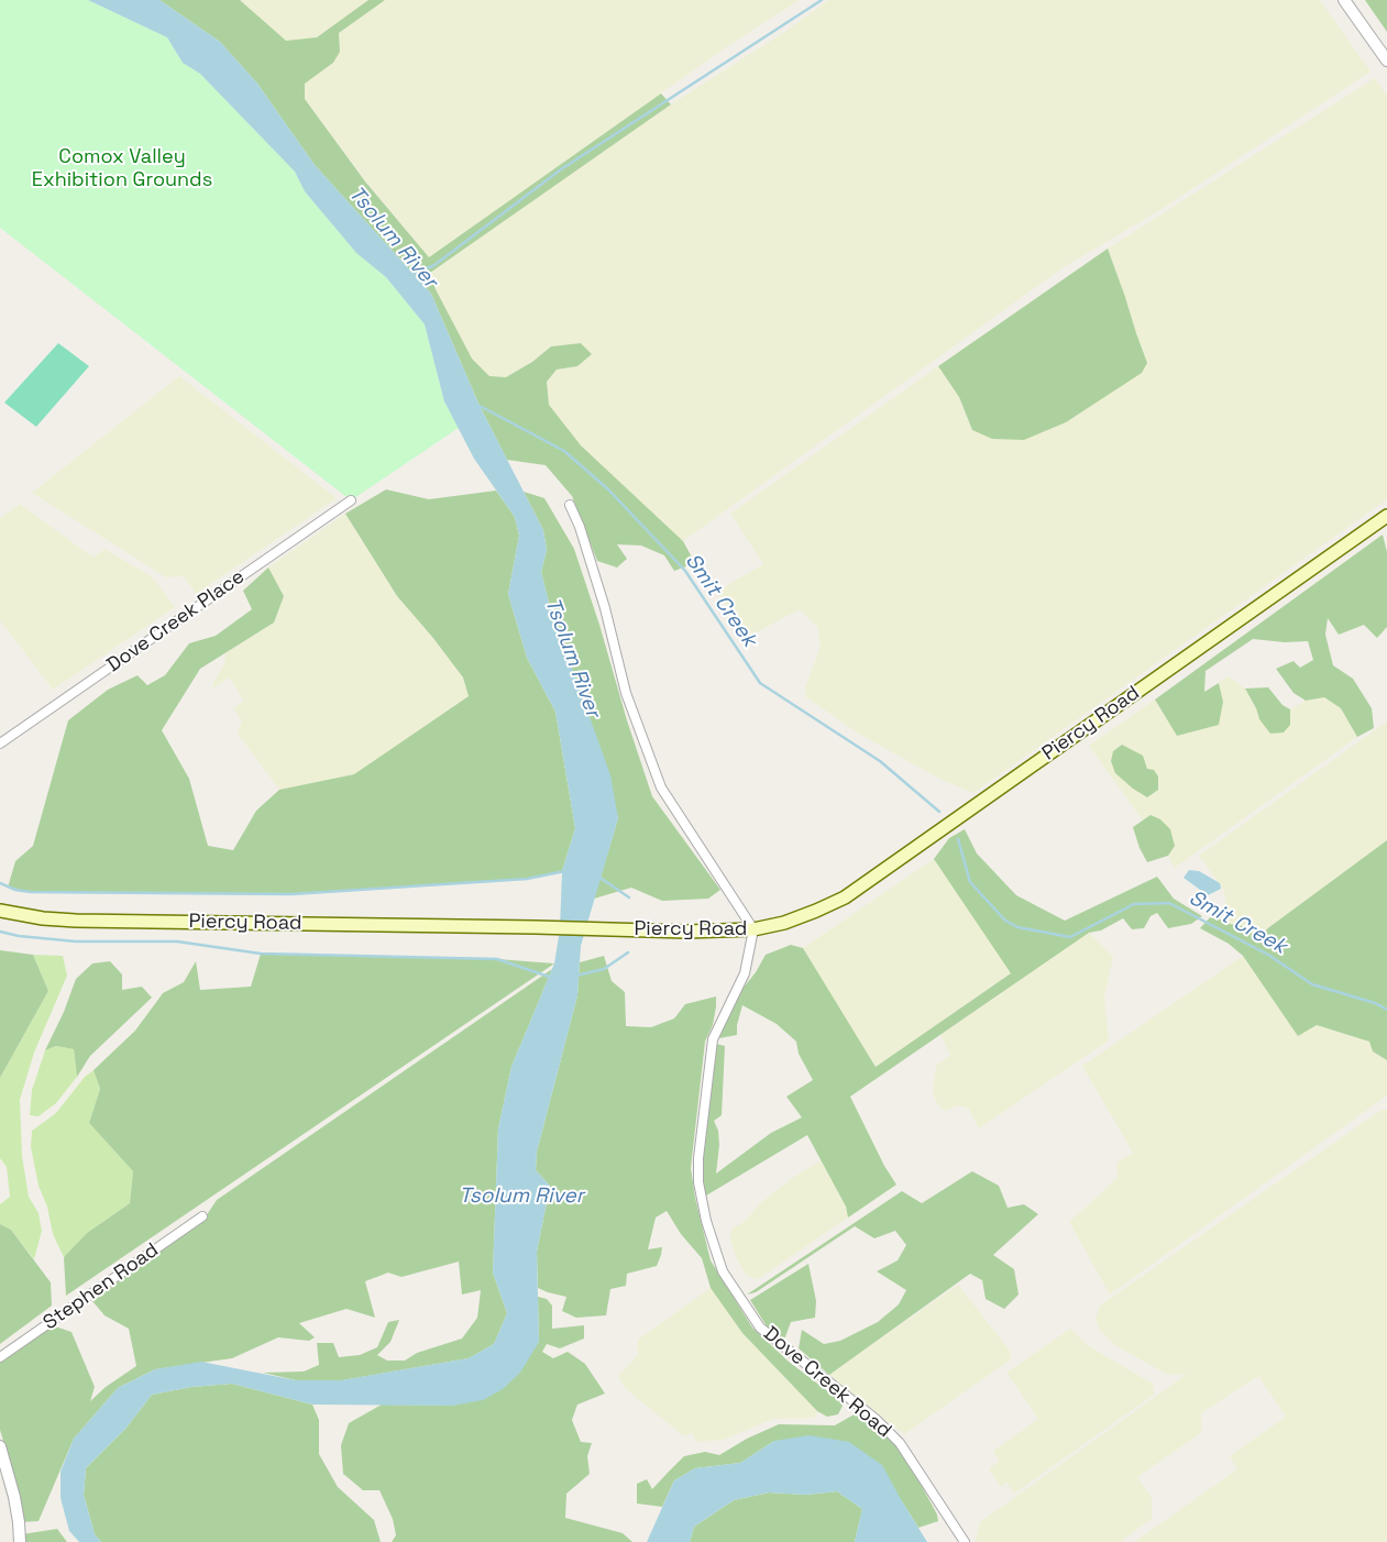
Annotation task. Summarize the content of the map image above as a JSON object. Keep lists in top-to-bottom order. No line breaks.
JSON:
{"streets":{"main road":["Piercy Road"],"street":["Dove Creek Place","Stephen Road","Dove Creek Road"]},"crossings":[["Piercy Road","Dove Creek Road"]],"water":["Tsolum River","Smit Creek"],"parks":["Comox Valley Exhibition Grounds"]}
